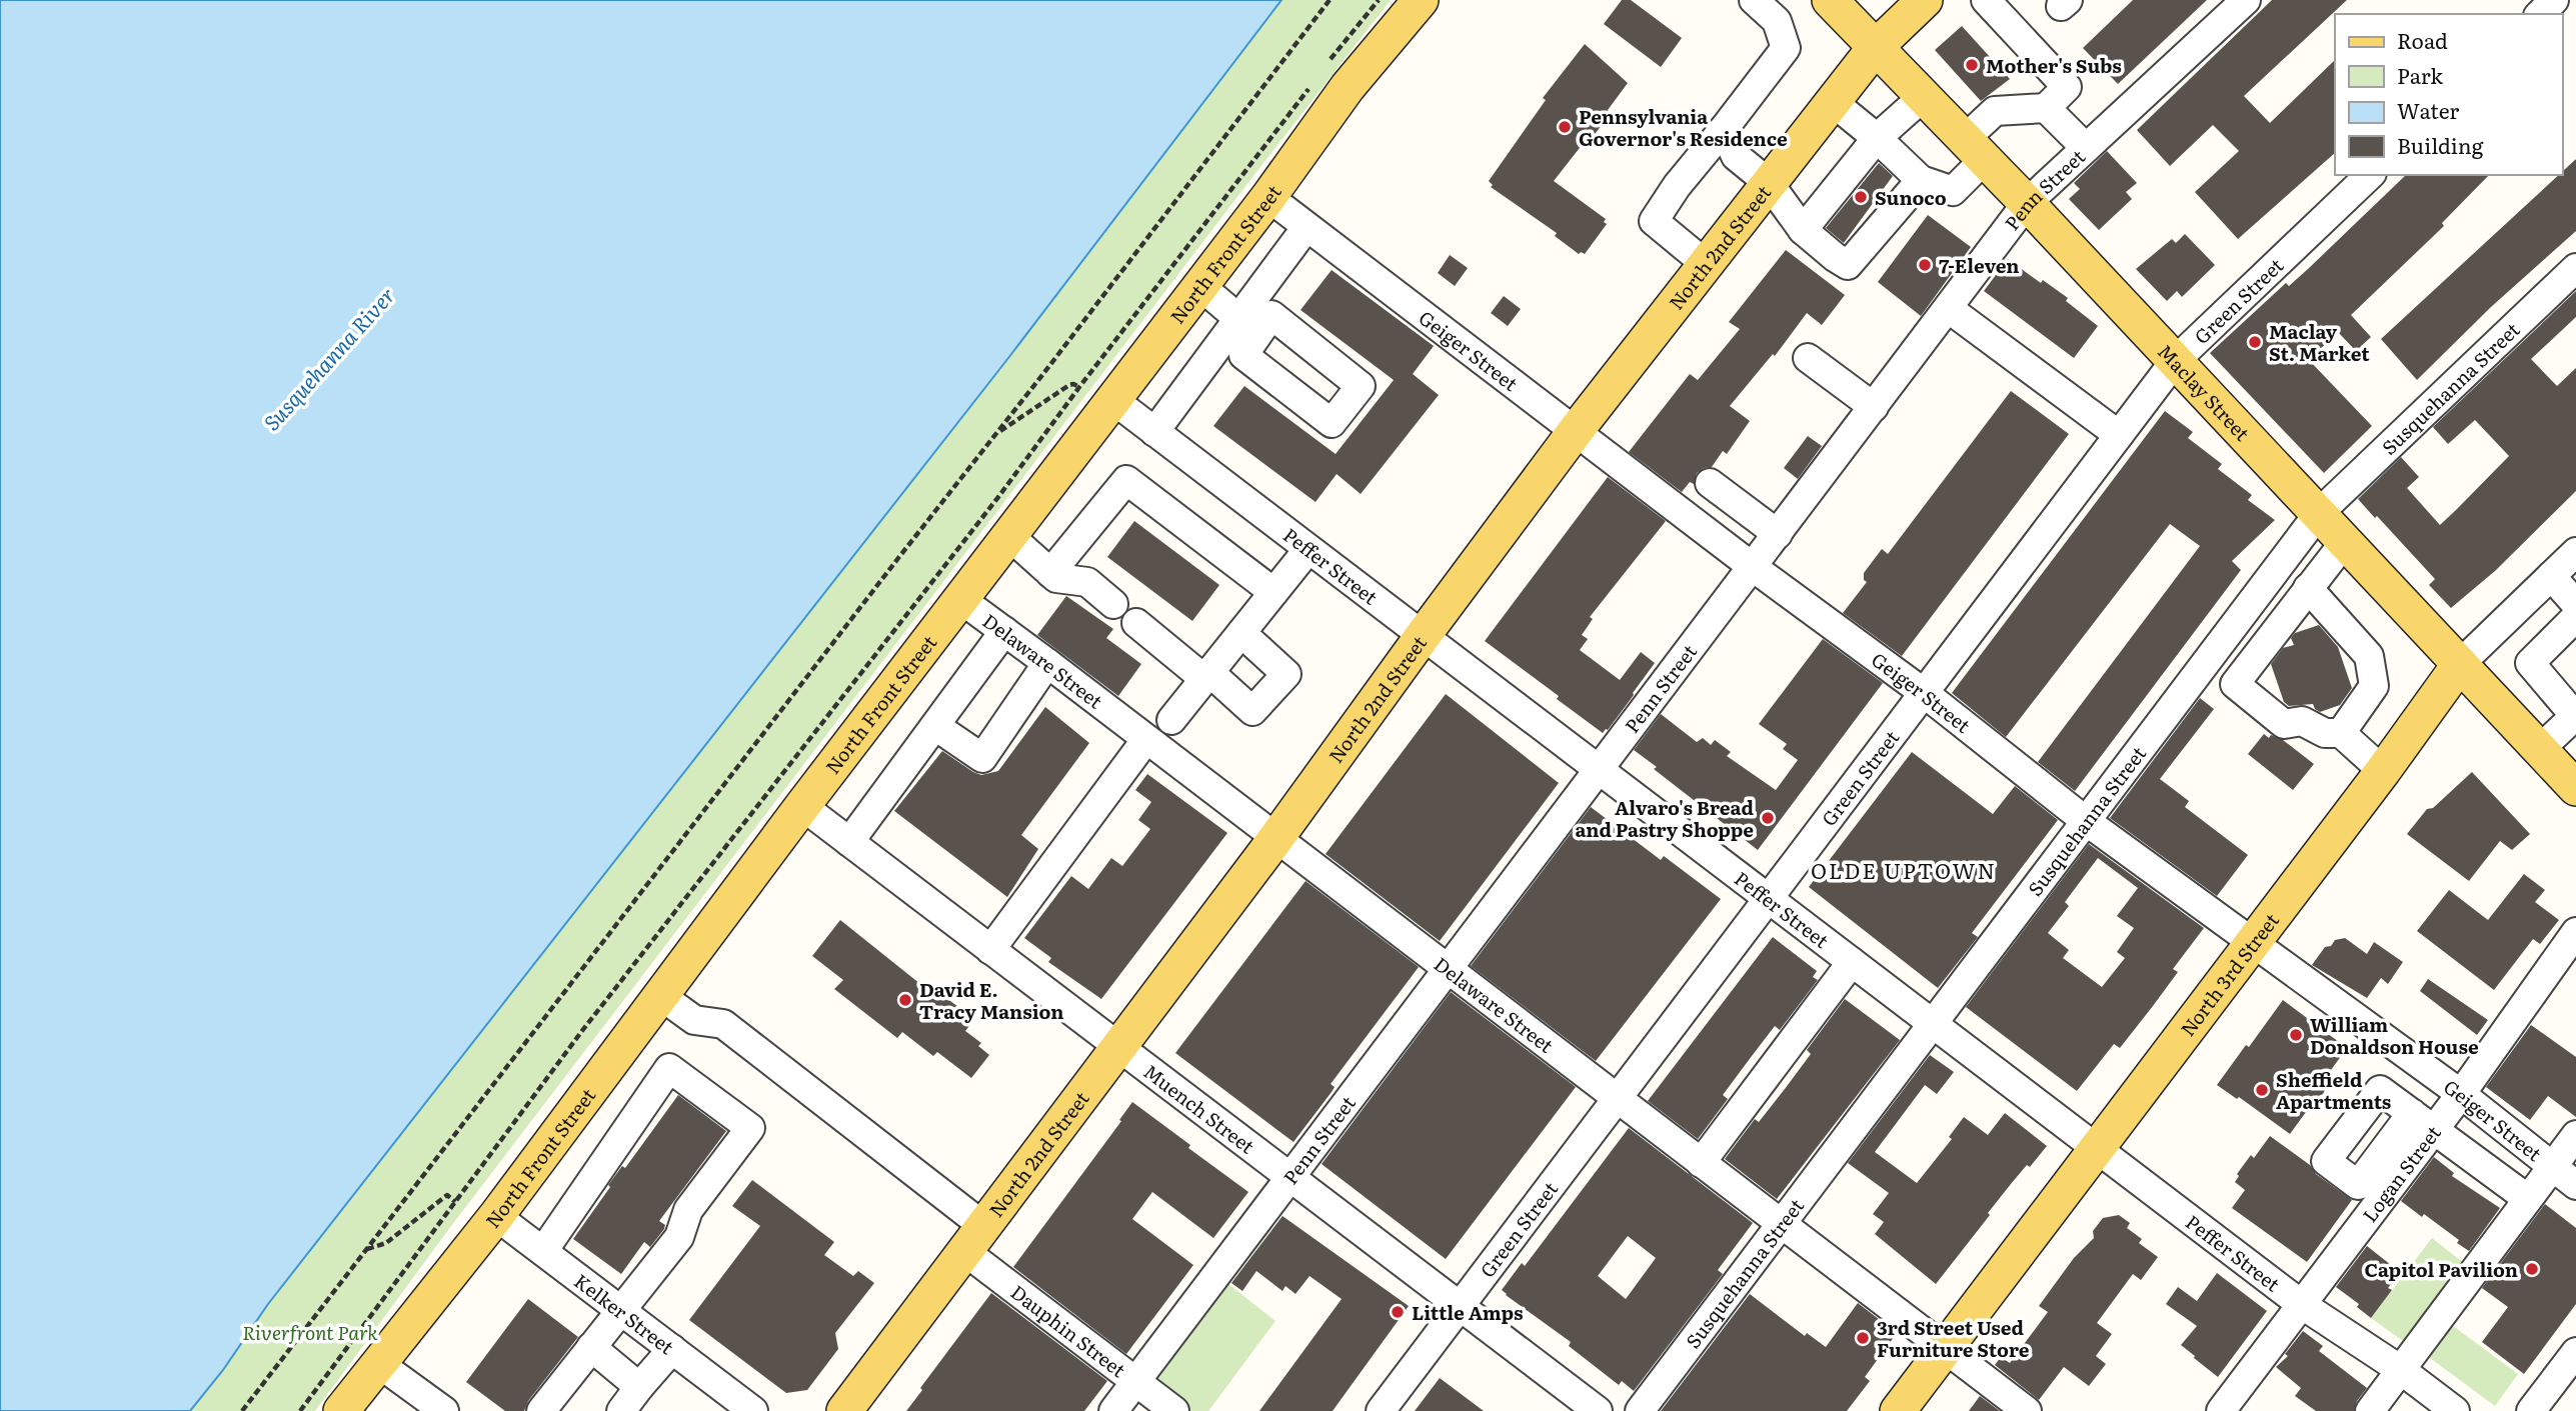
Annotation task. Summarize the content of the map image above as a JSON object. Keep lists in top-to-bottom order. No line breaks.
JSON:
{"streets":{"main road":["North 2nd Street","North Front Street","Maclay Street","North 3rd Street"],"street":["Penn Street","Green Street","Geiger Street","Susquehanna Street","Peffer Street","Delaware Street","Muench Street","Logan Street","Kelker Street","Dauphin Street"]},"crossings":[["Penn Street","Geiger Street"],["Penn Street","Maclay Street"],["Penn Street","Peffer Street"],["Penn Street","Delaware Street"],["Penn Street","Muench Street"],["Penn Street","Dauphin Street"],["North 2nd Street","Geiger Street"],["North 2nd Street","Maclay Street"],["North 2nd Street","Peffer Street"],["North 2nd Street","Delaware Street"],["North 2nd Street","Muench Street"],["North 2nd Street","Dauphin Street"],["North Front Street","Geiger Street"],["North Front Street","Peffer Street"],["North Front Street","Delaware Street"],["North Front Street","Muench Street"],["North Front Street","Kelker Street"],["North Front Street","Dauphin Street"],["Green Street","Geiger Street"],["Green Street","Maclay Street"],["Green Street","Peffer Street"],["Green Street","Delaware Street"],["Green Street","Muench Street"],["Geiger Street","Susquehanna Street"],["Geiger Street","North 3rd Street"],["Geiger Street","Logan Street"],["Susquehanna Street","Maclay Street"],["Susquehanna Street","Peffer Street"],["Susquehanna Street","Delaware Street"],["Maclay Street","North 3rd Street"],["Peffer Street","North 3rd Street"],["Peffer Street","Logan Street"],["Delaware Street","North 3rd Street"]],"districts":["OLDE UPTOWN"],"water":["Susquehanna River"],"parks":["Riverfront Park"],"places":["Mother's Subs","Pennsylvania Governor's Residence","Sunoco","7-Eleven","Maclay St. Market","Alvaro's Bread and Pastry Shoppe","David E. Tracy Mansion","William Donaldson House","Sheffield Apartments","Capitol Pavilion","Little Amps","3rd Street Used Furniture Store"],"legend":["Road","Park","Water","Building"]}
